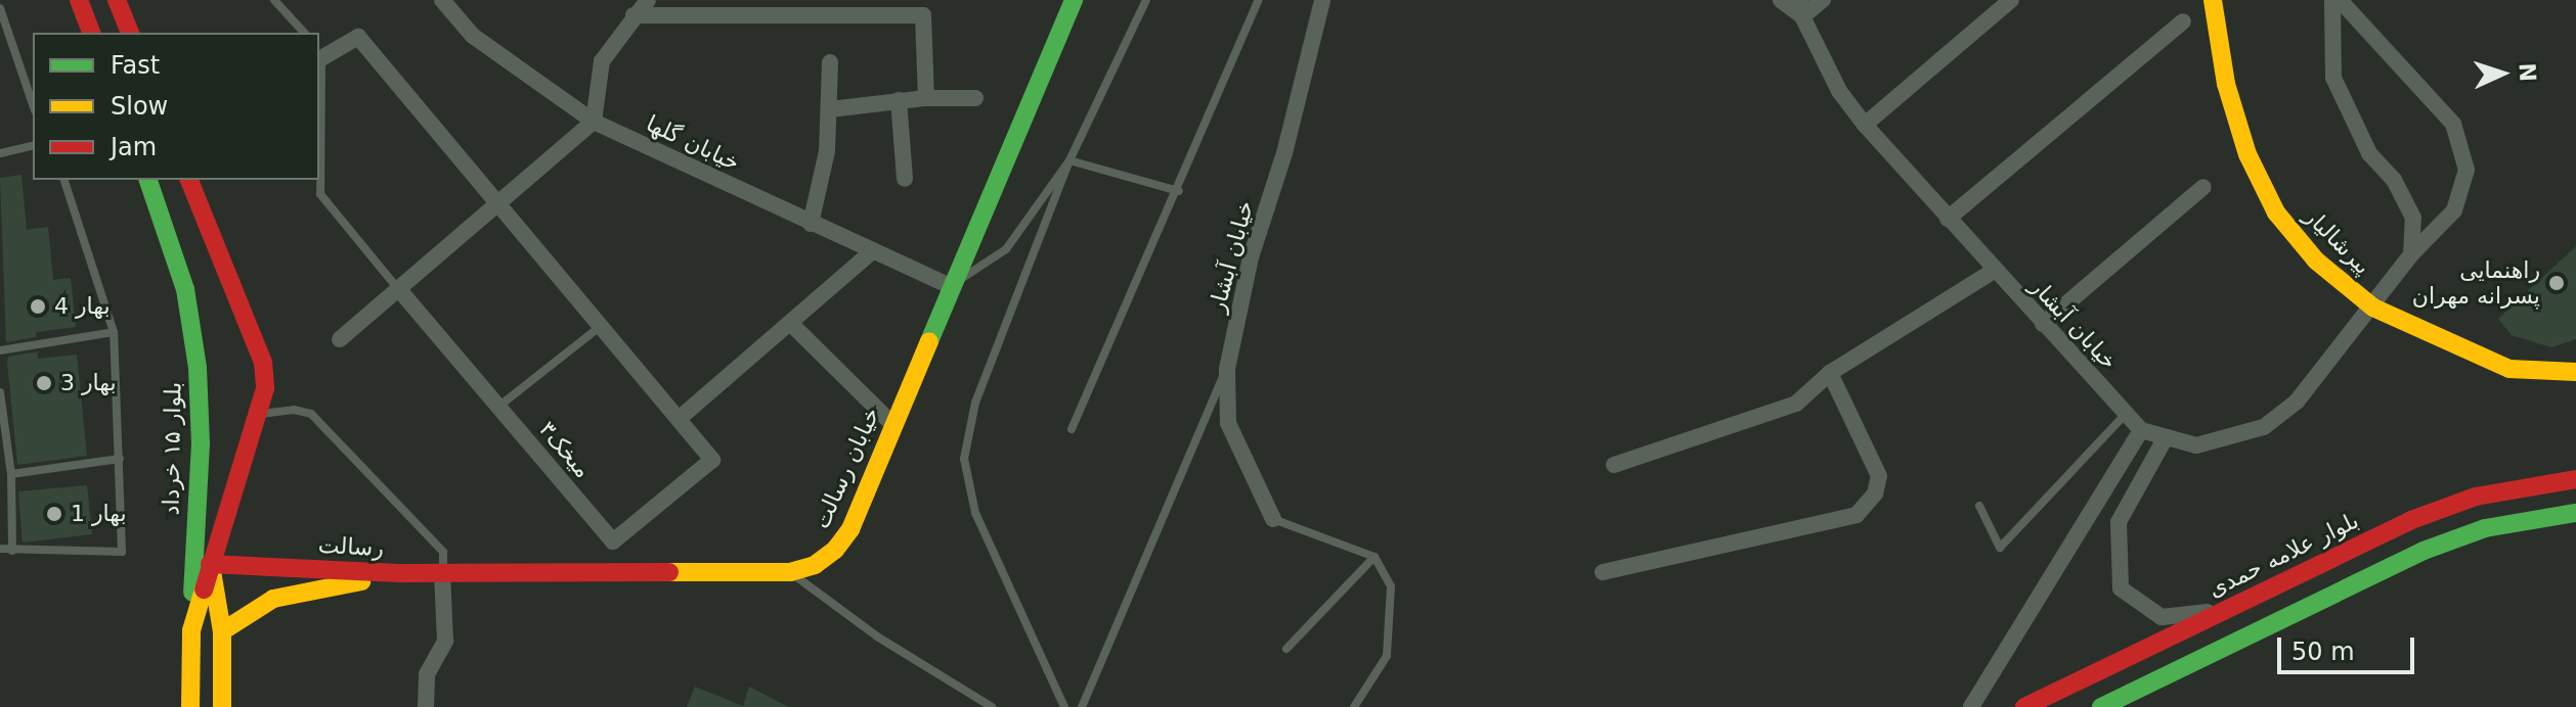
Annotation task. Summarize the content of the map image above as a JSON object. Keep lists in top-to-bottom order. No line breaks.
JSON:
{"streets":{"street":["خیابان گلها","پیرشالیار","خیابان آبشار","بلوار ۱۵ خرداد","میخک۳","خیابان رسالت","رسالت","بلوار علامه حمدی"]},"crossings":[["خیابان گلها","خیابان رسالت"],["خیابان رسالت","رسالت"]],"places":["راهنمایی پسرانه مهران","بهار 4","بهار 3","بهار 1"],"legend":["Fast","Slow","Jam"],"scale_bar":"50 m","north":"right"}
